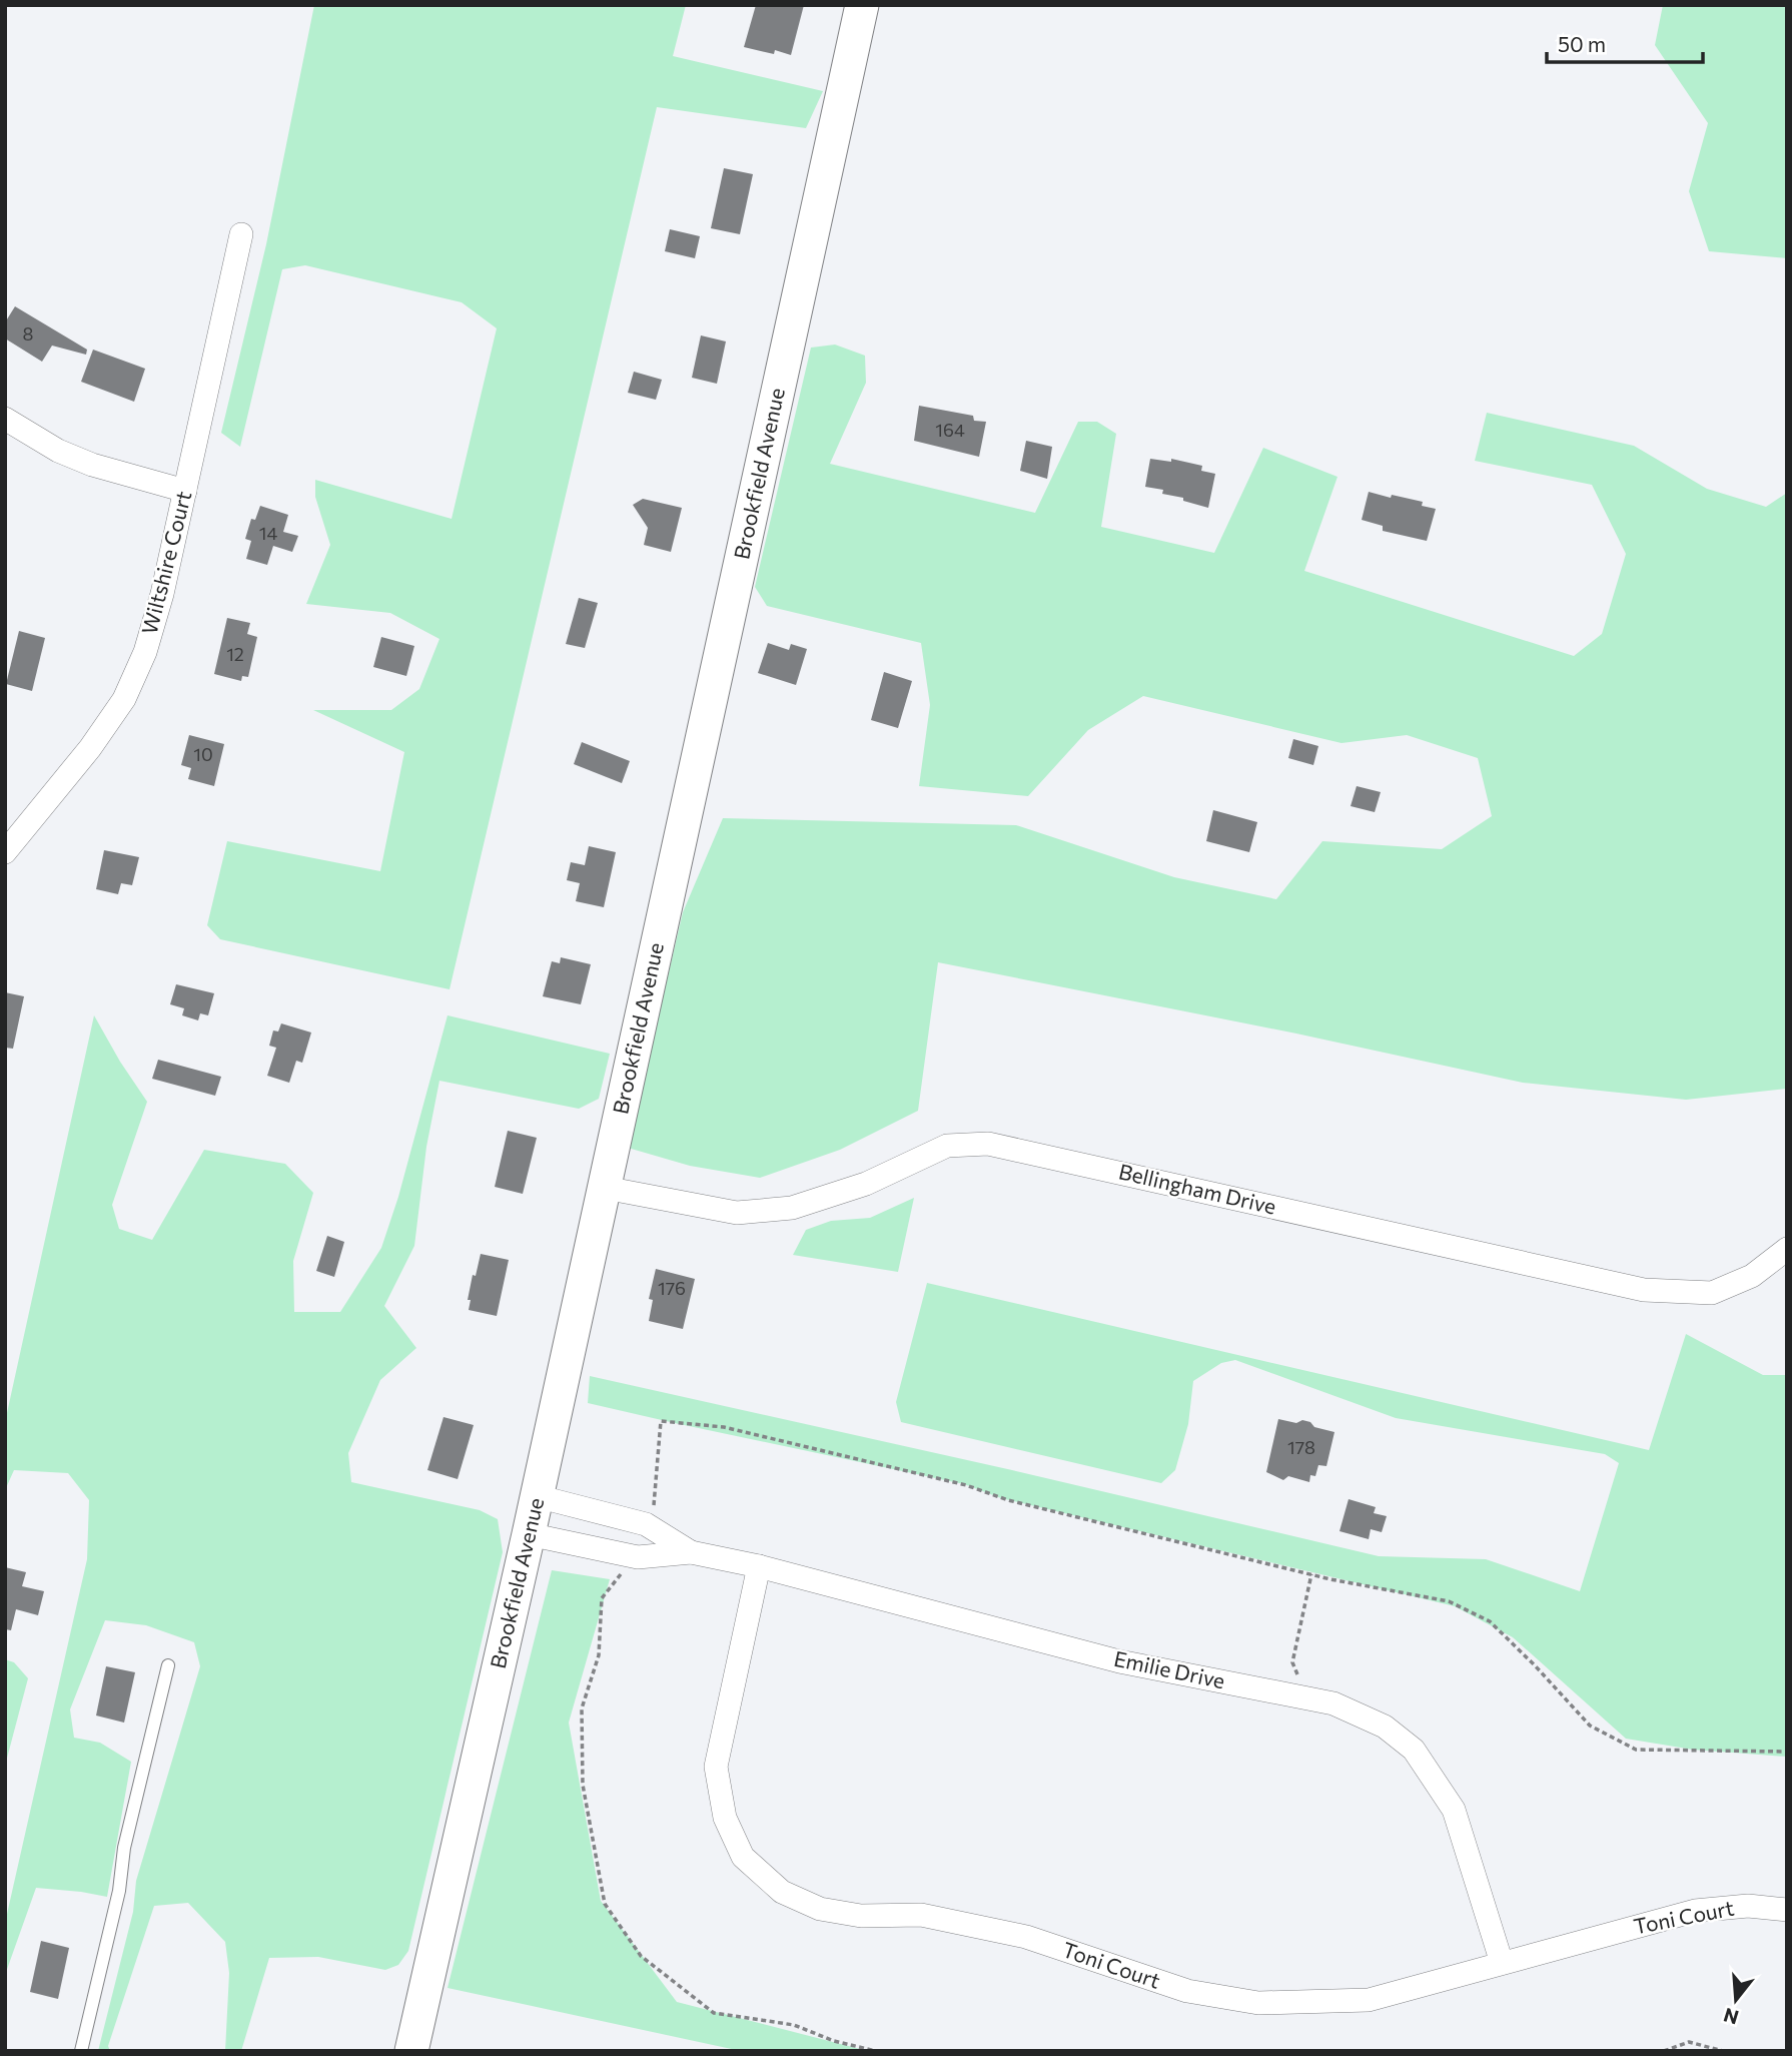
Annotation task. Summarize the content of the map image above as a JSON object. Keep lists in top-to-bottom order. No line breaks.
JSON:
{"streets":{"main road":["Brookfield Avenue"],"street":["Wiltshire Court","Bellingham Drive","Emilie Drive","Toni Court"]},"crossings":[["Brookfield Avenue","Bellingham Drive"],["Brookfield Avenue","Emilie Drive"],["Emilie Drive","Toni Court"]],"house_numbers":["8","164","14","12","10","176","178"],"scale_bar":"50 m","north":"bottom"}
